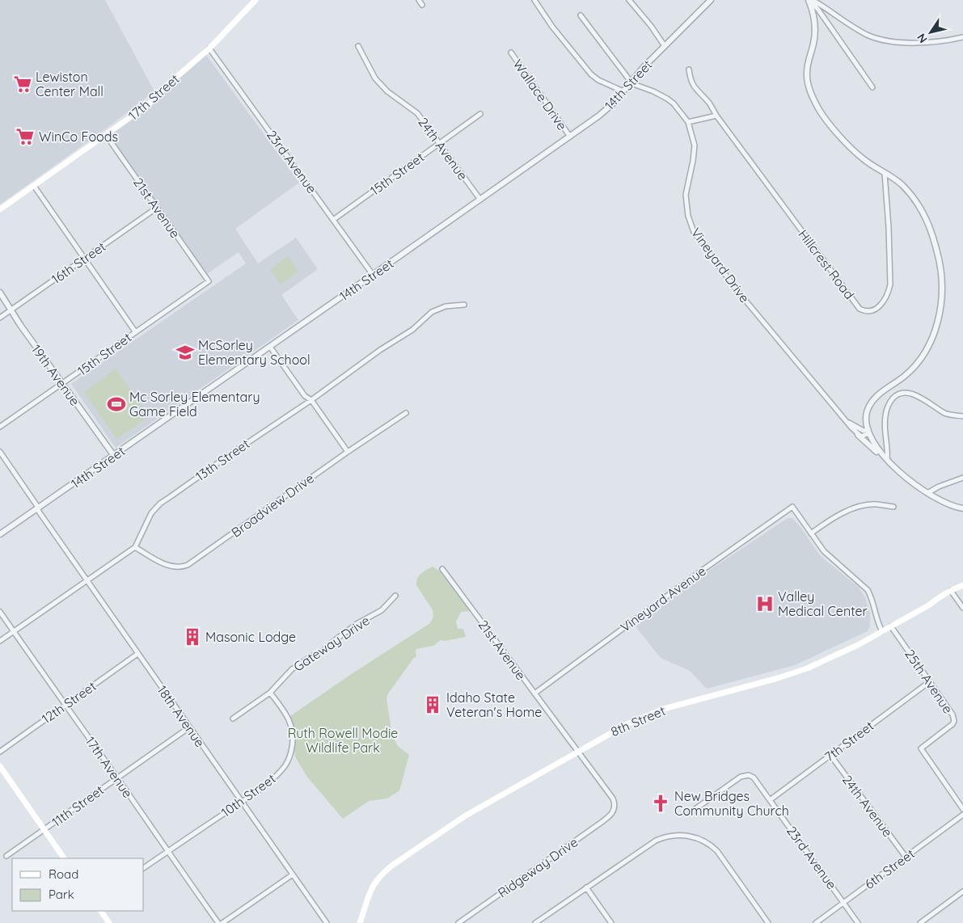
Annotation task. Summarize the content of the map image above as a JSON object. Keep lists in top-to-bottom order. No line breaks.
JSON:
{"streets":{"main road":["17th Street","8th Street"],"street":["14th Street","Wallace Drive","24th Avenue","23rd Avenue","15th Street","21st Avenue","16th Street","Hillcrest Road","Vineyard Drive","19th Avenue","13th Street","Broadview Drive","Vineyard Avenue","Gateway Drive","25th Avenue","12th Street","18th Avenue","7th Street","17th Avenue","10th Street","11th Street","Ridgeway Drive","6th Street"]},"crossings":[["14th Street","Wallace Drive"],["14th Street","24th Avenue"],["14th Street","23rd Avenue"],["14th Street","Vineyard Drive"],["14th Street","19th Avenue"],["14th Street","18th Avenue"],["17th Street","23rd Avenue"],["17th Street","21st Avenue"],["24th Avenue","15th Street"],["24th Avenue","7th Street"],["24th Avenue","6th Street"],["23rd Avenue","15th Street"],["23rd Avenue","7th Street"],["23rd Avenue","6th Street"],["15th Street","21st Avenue"],["15th Street","19th Avenue"],["21st Avenue","16th Street"],["21st Avenue","Vineyard Avenue"],["21st Avenue","8th Street"],["21st Avenue","Ridgeway Drive"],["16th Street","19th Avenue"],["13th Street","Broadview Drive"],["Gateway Drive","10th Street"],["25th Avenue","8th Street"],["25th Avenue","7th Street"],["12th Street","18th Avenue"],["12th Street","17th Avenue"],["18th Avenue","10th Street"],["18th Avenue","11th Street"],["17th Avenue","10th Street"],["17th Avenue","11th Street"]],"parks":["Ruth Rowell Modie Wildlife Park"],"places":{"supermarket":["Lewiston Center Mall","WinCo Foods"],"school or university":["McSorley Elementary School"],"sports":["Mc Sorley Elementary Game Field"],"hospital":["Valley Medical Center"],"building":["Masonic Lodge","Idaho State Veteran's Home"],"church":["New Bridges Community Church"]},"legend":["Road","Park"],"north":"bottom left"}
